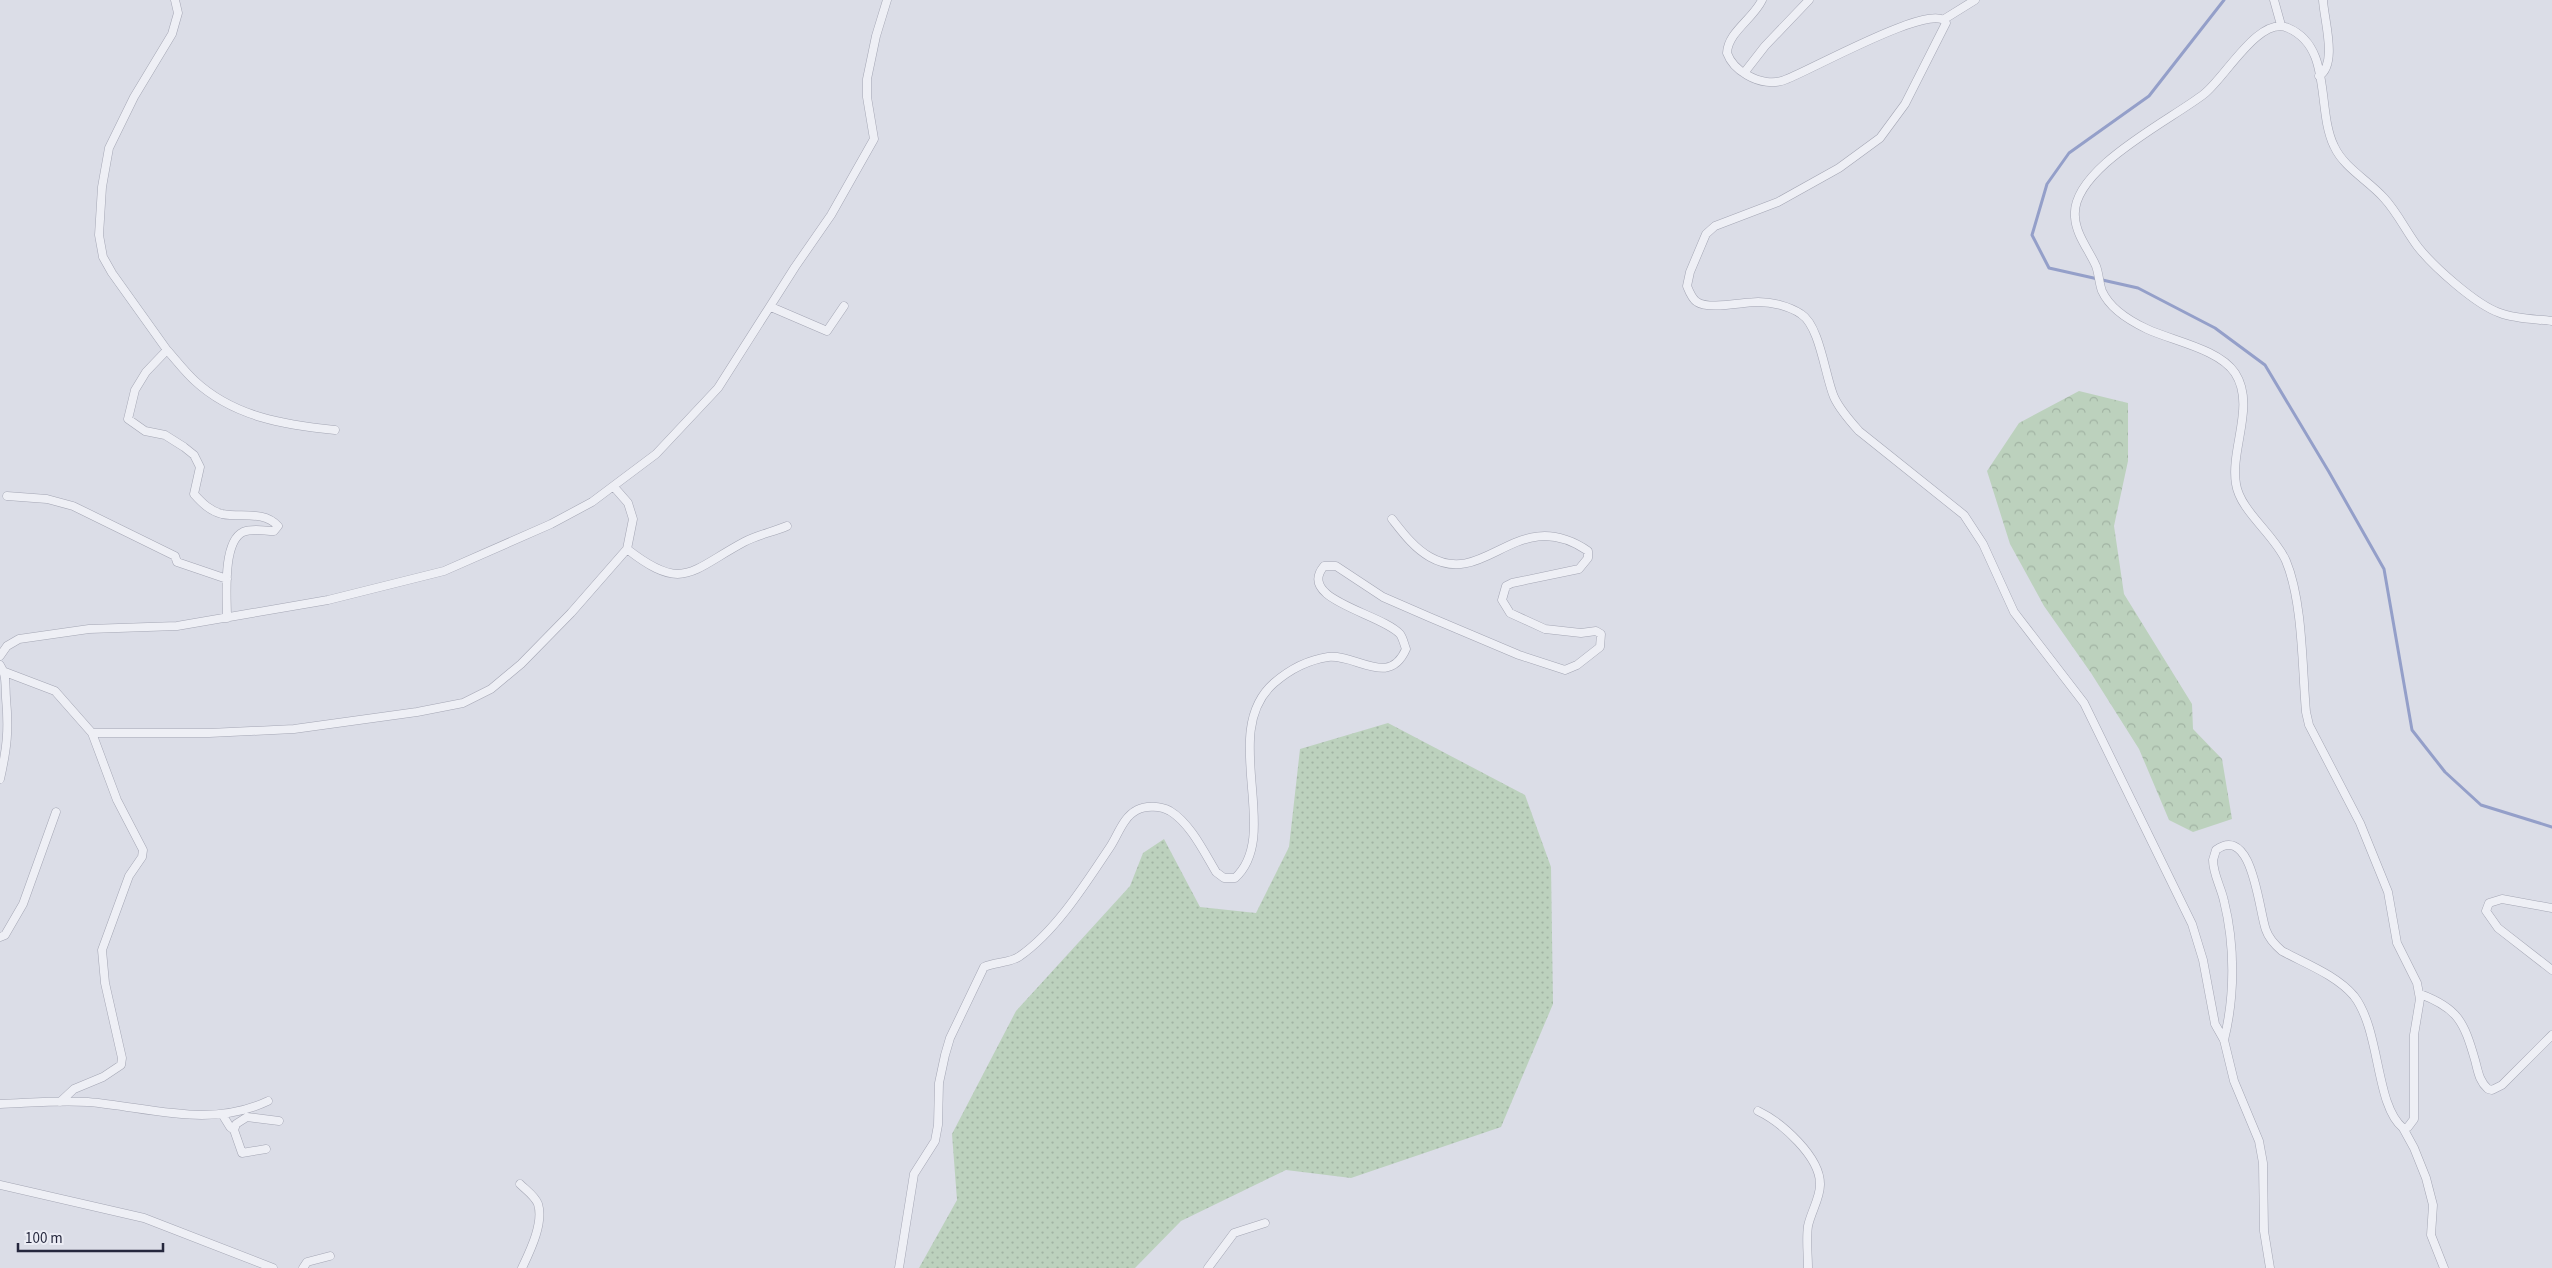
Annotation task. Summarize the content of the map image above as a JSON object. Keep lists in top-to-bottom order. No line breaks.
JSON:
{"scale_bar":"100 m"}
